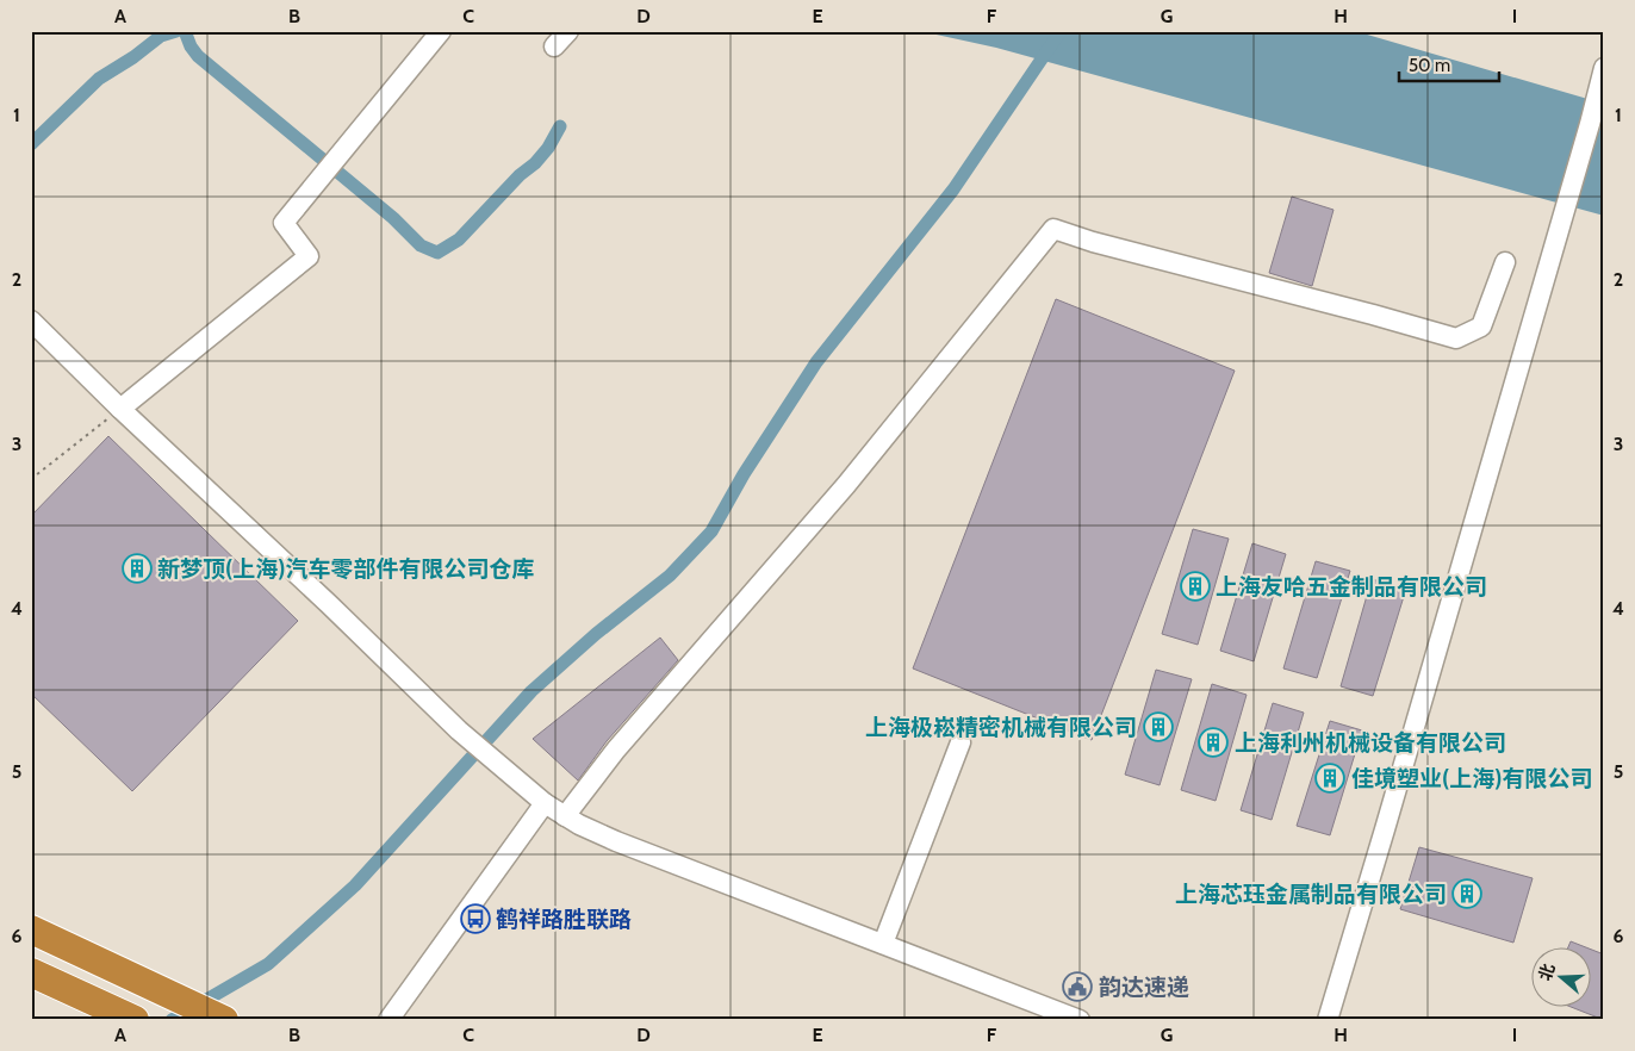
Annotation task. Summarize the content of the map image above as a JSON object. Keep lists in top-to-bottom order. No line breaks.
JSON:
{"places":{"building":["新梦顶(上海)汽车零部件有限公司仓库","上海友哈五金制品有限公司","上海极崧精密机械有限公司","上海利州机械设备有限公司","佳境塑业(上海)有限公司","上海芯珏金属制品有限公司"],"bus stop":["鹤祥路胜联路"],"public building":["韵达速递"]},"scale_bar":"50 m","north":"left","grid":{"columns":["A","B","C","D","E","F","G","H","I"],"rows":["1","2","3","4","5","6"]}}
